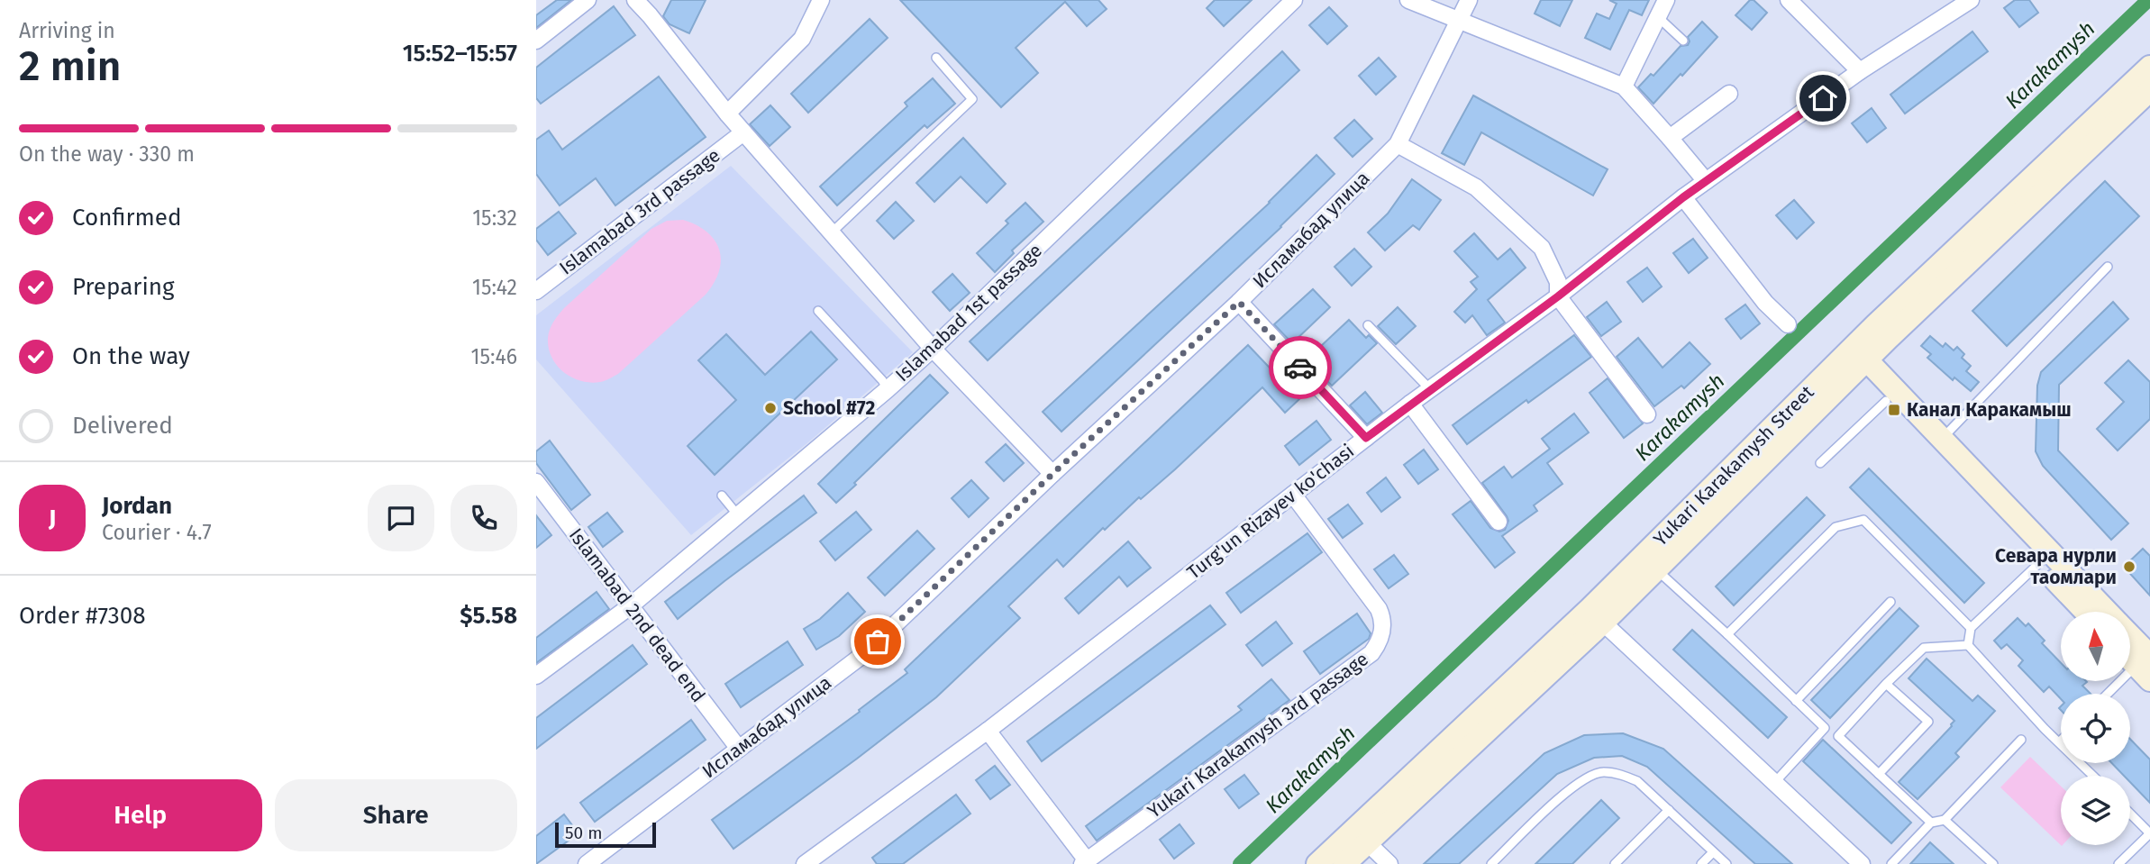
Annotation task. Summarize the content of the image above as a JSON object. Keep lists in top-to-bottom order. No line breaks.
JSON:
{"streets":{"main road":["Yukari Karakamysh Street"],"street":["Islamabad 3rd passage","Исламабад улица","Islamabad 1st passage","Turg'un Rizayev ko'chasi","Islamabad 2nd dead end","Yukari Karakamysh 3rd passage"]},"crossings":[["Исламабад улица","Islamabad 2nd dead end"],["Islamabad 1st passage","Islamabad 2nd dead end"],["Turg'un Rizayev ko'chasi","Yukari Karakamysh 3rd passage"]],"water":["Karakamysh"],"places":{"other":["School #72","Севара нурли таомлари"],"transit":["Канал Каракамыш"]},"scale_bar":"50 m","north":"top","page":{"heading":["2 min","Arriving in","15:52–15:57"],"panel":["Jordan","Courier · 4.7","Order #7308","$5.58"],"bar":"On the way · 330 m","list":[["Confirmed","15:32"],["Preparing","15:42"],["On the way","15:46"],"Delivered"],"round":"J","buttons":["Help","Share"],"scale":"50 m"}}
